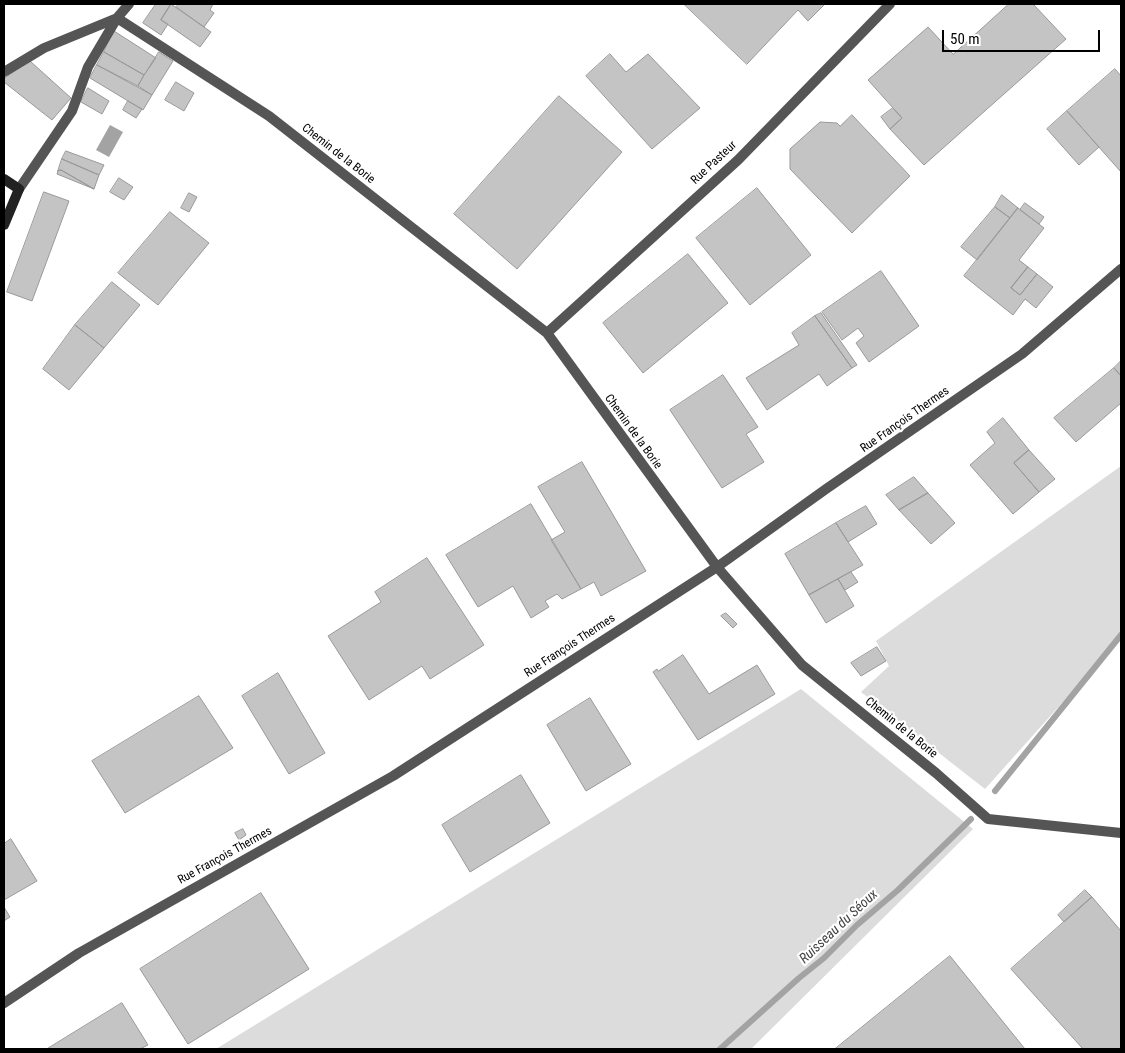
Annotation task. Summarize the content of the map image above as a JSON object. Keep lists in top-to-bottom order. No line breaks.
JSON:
{"streets":{"street":["Chemin de la Borie","Rue Pasteur","Rue François Thermes"]},"crossings":[["Chemin de la Borie","Rue Pasteur"],["Chemin de la Borie","Rue François Thermes"]],"water":["Ruisseau du Séoux"],"scale_bar":"50 m"}
